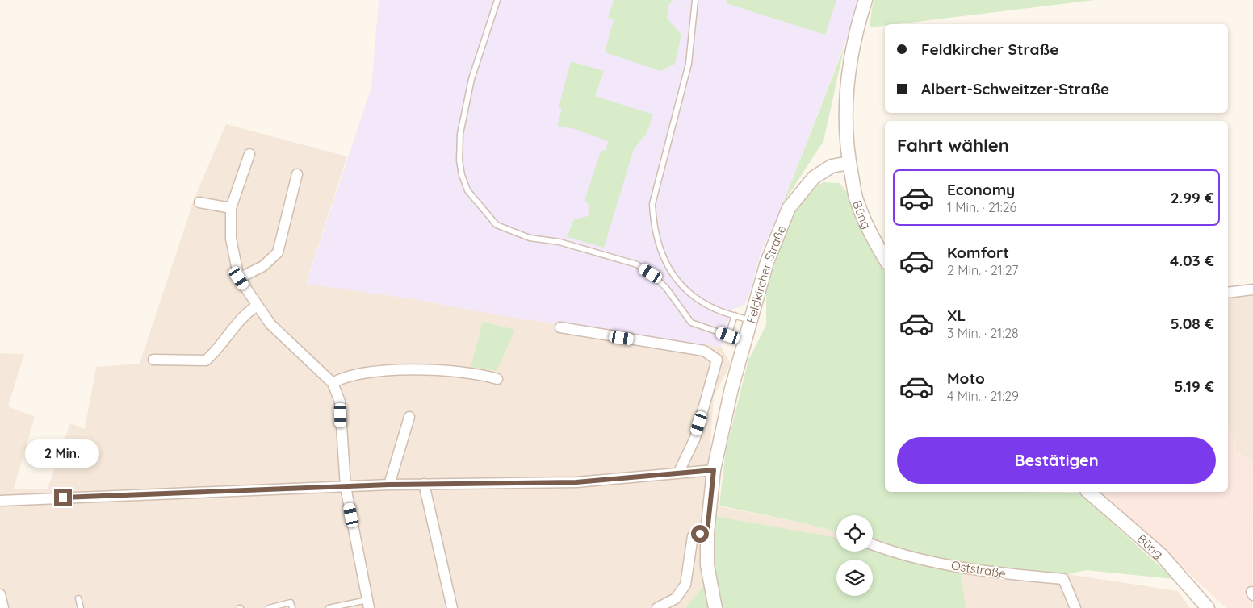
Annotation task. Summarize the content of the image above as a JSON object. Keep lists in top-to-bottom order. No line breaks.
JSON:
{"streets":{"street":["Büng","Feldkircher Straße","Oststraße"]},"crossings":[["Büng","Feldkircher Straße"]],"page":{"banner":["Feldkircher Straße","Albert-Schweitzer-Straße"],"heading":"Fahrt wählen","list":[{"name":"Economy","note":"1 Min. · 21:26","value":"2.99 €"},{"name":"Komfort","note":"2 Min. · 21:27","value":"4.03 €"},{"name":"XL","note":"3 Min. · 21:28","value":"5.08 €"},{"name":"Moto","note":"4 Min. · 21:29","value":"5.19 €"}],"buttons":"Bestätigen","bubble":"2 Min."}}
